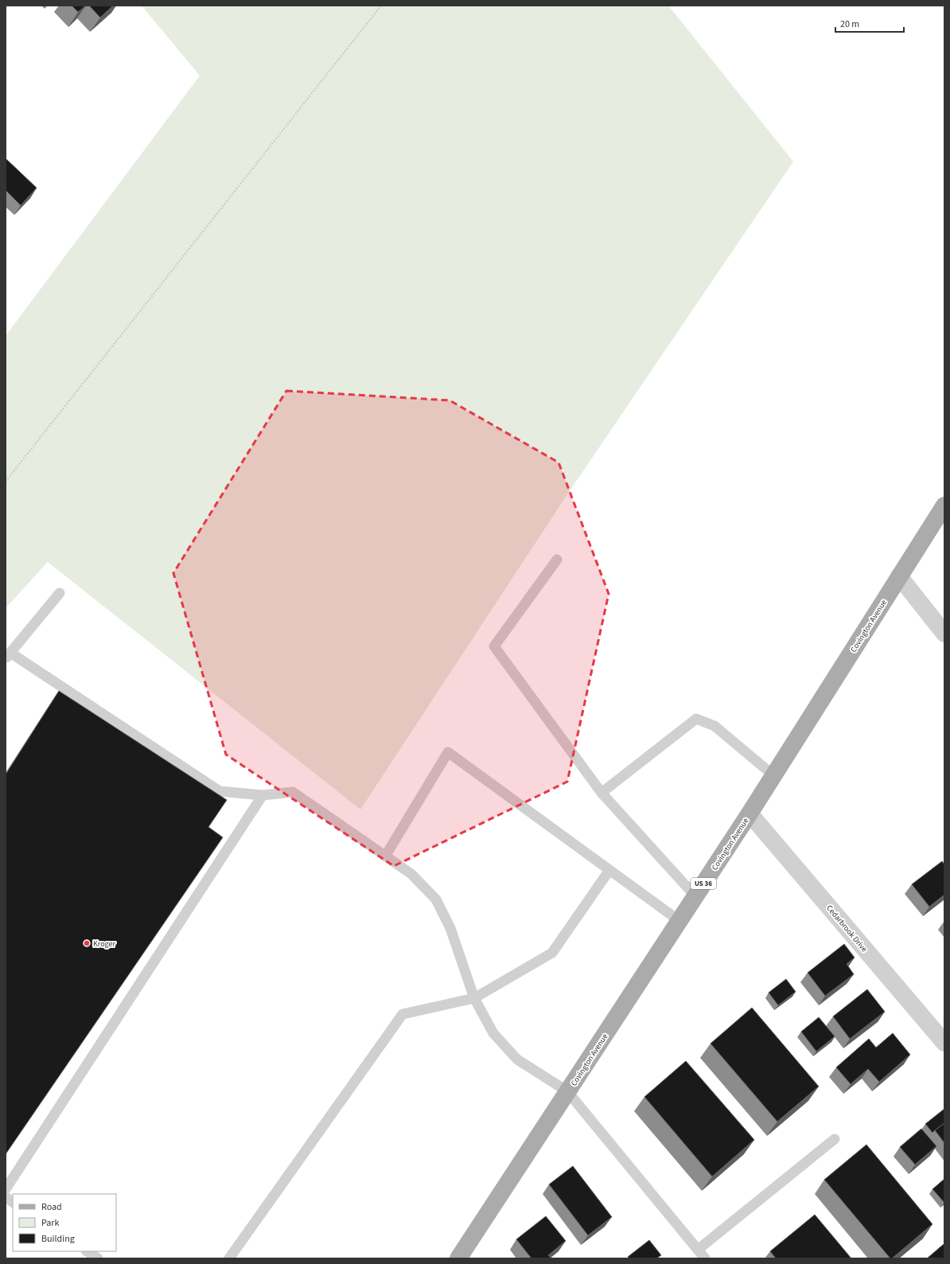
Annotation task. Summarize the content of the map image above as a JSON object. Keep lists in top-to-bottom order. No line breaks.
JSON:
{"streets":{"main road":["Covington Avenue","US 36"],"street":["Cedarbrook Drive"]},"crossings":[["Covington Avenue","Cedarbrook Drive"]],"places":["Kroger"],"legend":["Road","Park","Building"],"scale_bar":"20 m"}
